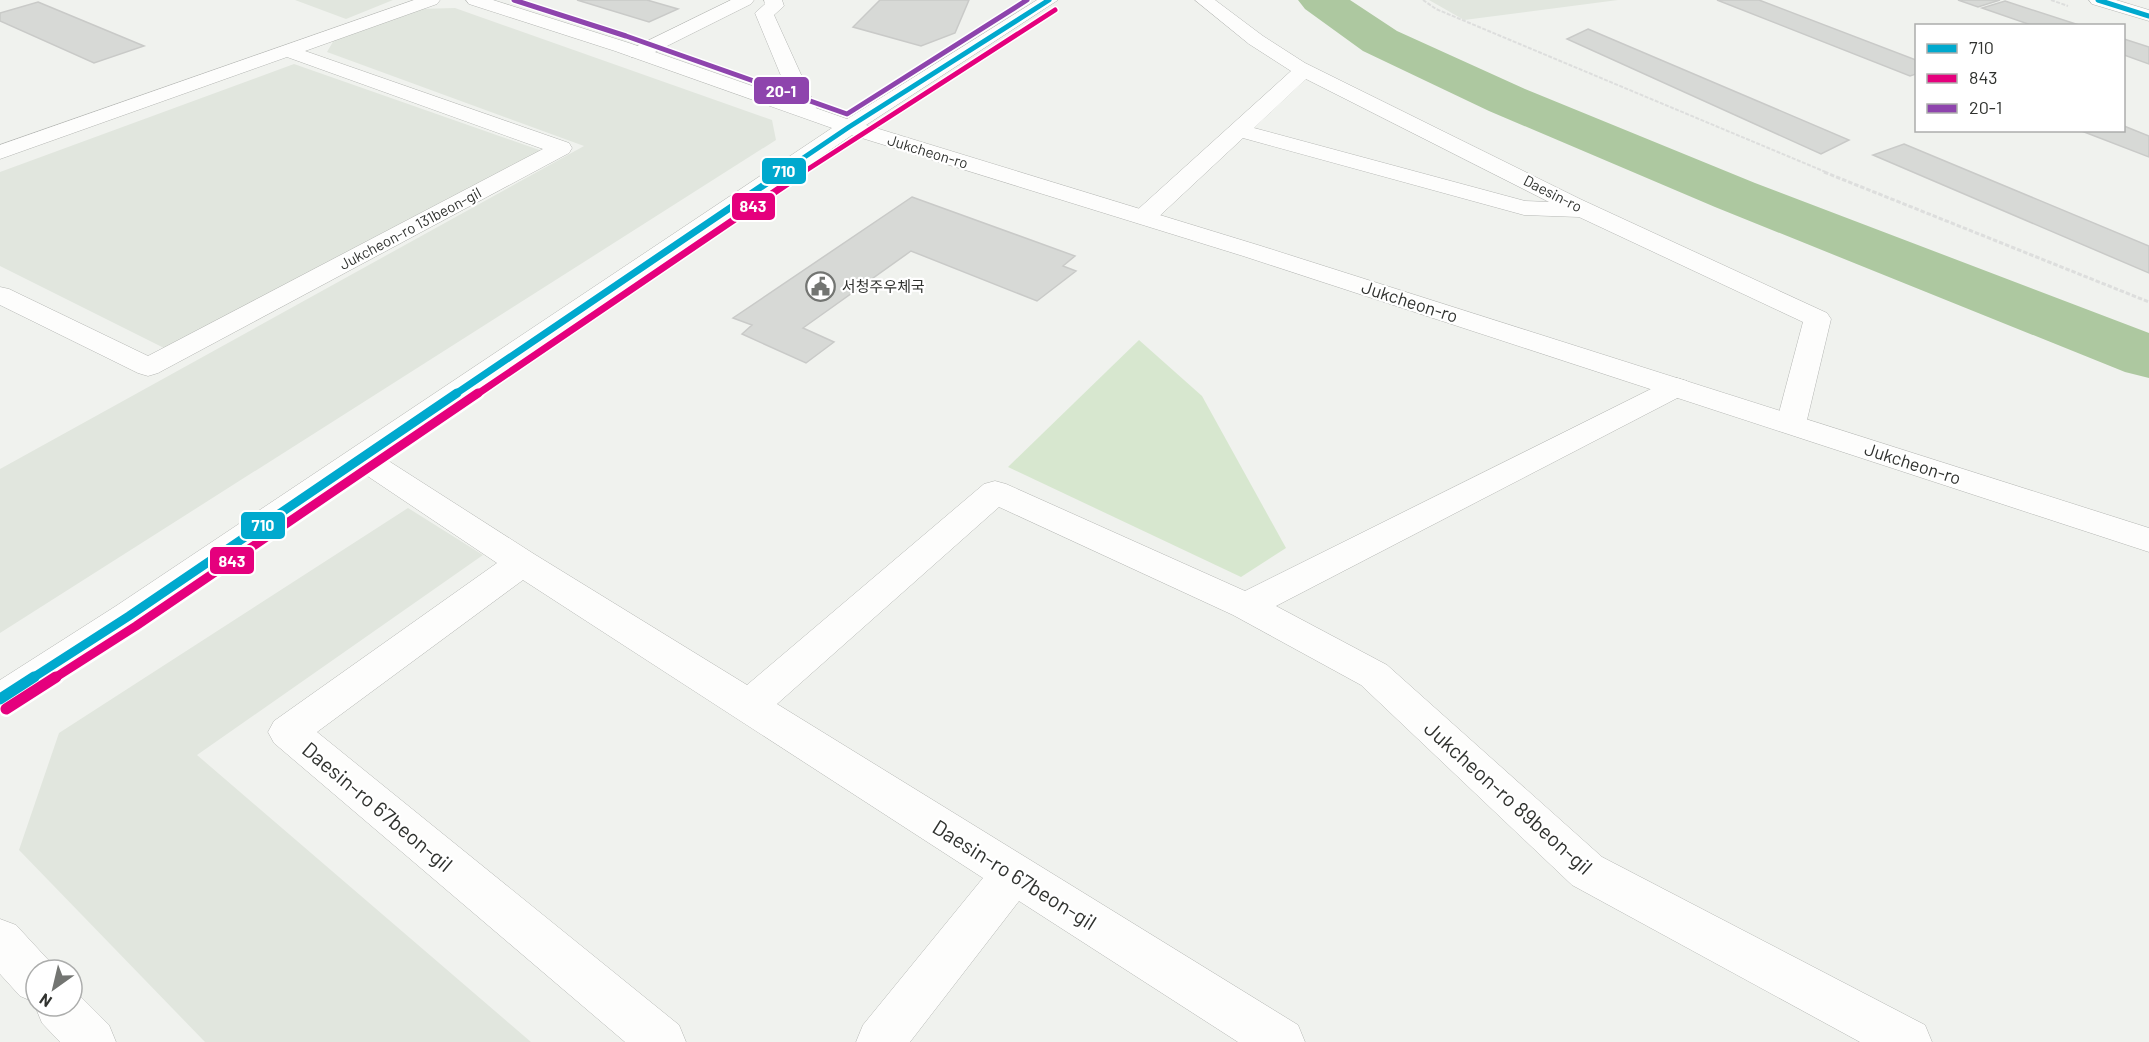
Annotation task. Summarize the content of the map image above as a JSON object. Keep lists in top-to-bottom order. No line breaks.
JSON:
{"streets":{"street":["Jukcheon-ro","Daesin-ro","Jukcheon-ro 131beon-gil","Jukcheon-ro 89beon-gil","Daesin-ro 67beon-gil"]},"crossings":[["Jukcheon-ro","Daesin-ro"]],"places":{"public building":["서청주우체국"]},"lines":["transit line 710","transit line 20-1","transit line 843"],"legend":["710","843","20-1"],"north":"bottom left"}
